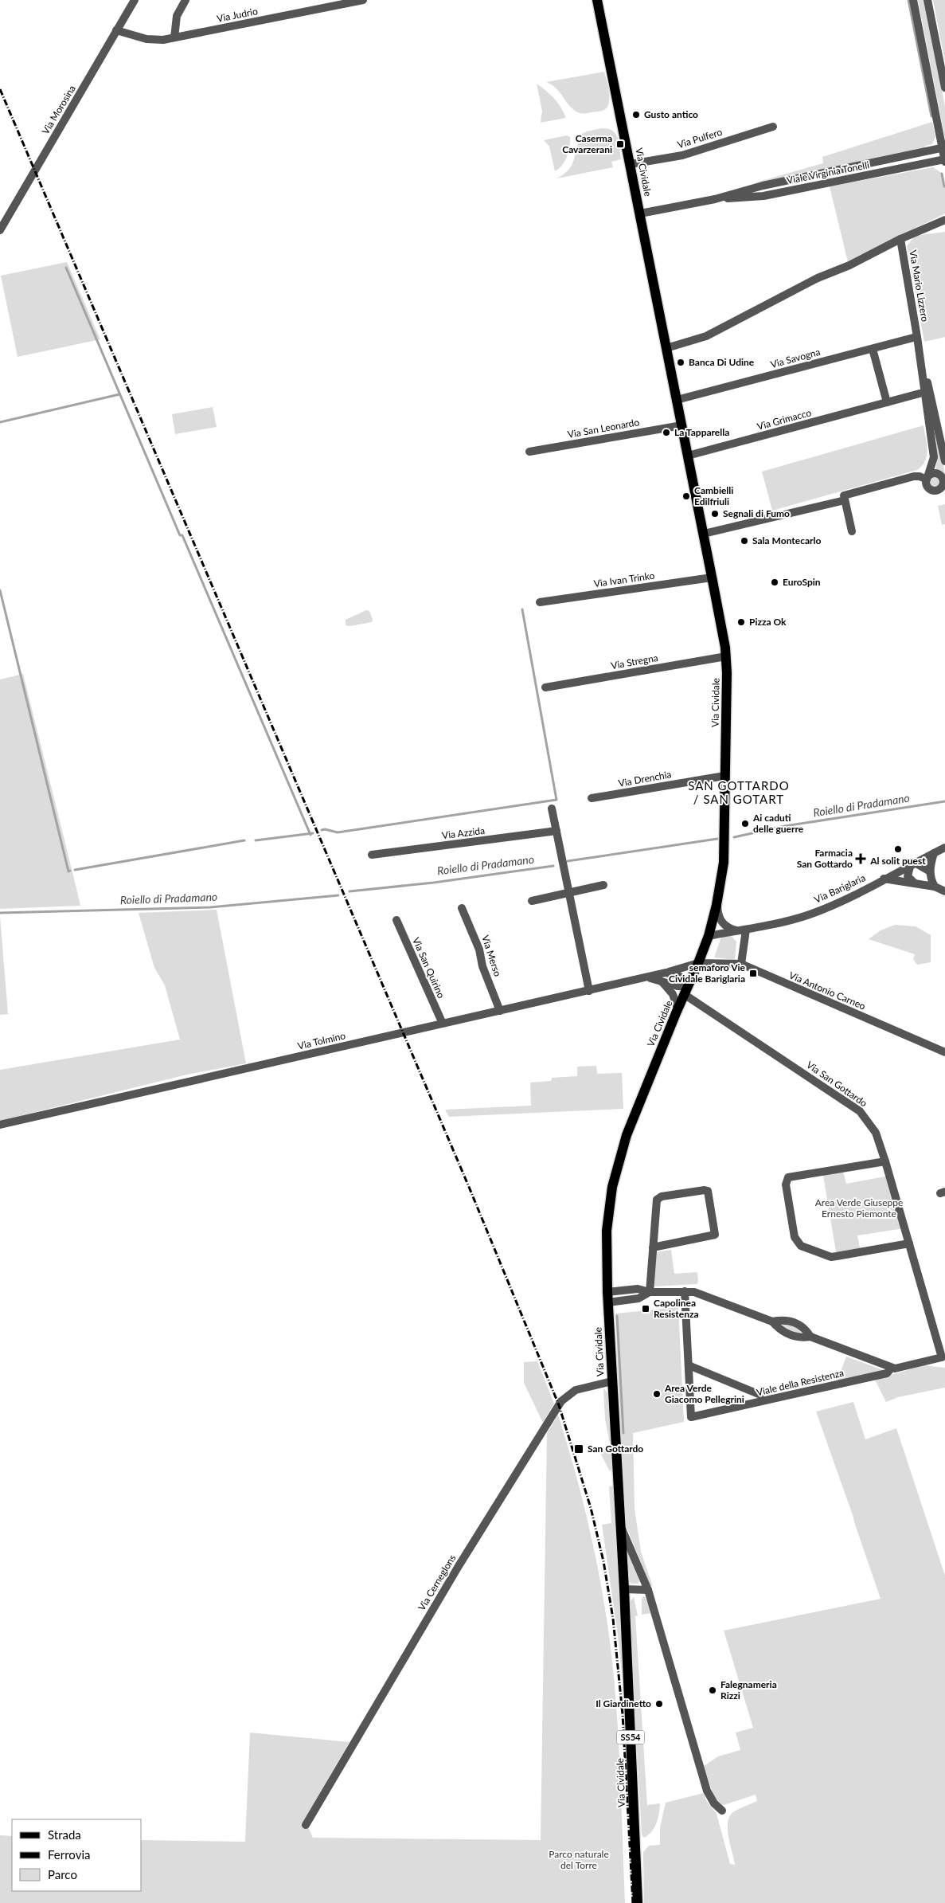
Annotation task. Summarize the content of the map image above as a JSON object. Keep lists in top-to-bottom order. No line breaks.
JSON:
{"streets":{"main road":["Via Cividale","SS54"],"street":["Via Judrio","Via Morosina","Via Pulfero","Viale Virginia Tonelli","Via Mario Lizzero","Via Savogna","Via Grimacco","Via San Leonardo","Via Ivan Trinko","Via Stregna","Via Drenchia","Via Azzida","Via Bariglaria","Via Merso","Via San Quirino","Via Antonio Carneo","Via Tolmino","Via San Gottardo","Viale della Resistenza","Via Cerneglons"]},"crossings":[["Via Judrio","Via Morosina"],["Via Pulfero","Via Cividale"],["Via Cividale","Viale Virginia Tonelli"],["Via Cividale","Via Mario Lizzero"],["Via Cividale","Via Savogna"],["Via Cividale","Via Grimacco"],["Via Cividale","Via San Leonardo"],["Via Cividale","Via Ivan Trinko"],["Via Cividale","Via Stregna"],["Via Cividale","Via Drenchia"],["Via Cividale","Via Bariglaria"],["Via Cividale","Via Antonio Carneo"],["Via Cividale","Via Tolmino"],["Via Cividale","Via San Gottardo"],["Via Cividale","Via Cerneglons"],["Via Mario Lizzero","Via Savogna"],["Via Merso","Via Tolmino"],["Via San Quirino","Via Tolmino"],["Via Antonio Carneo","Via Tolmino"],["Via Tolmino","Via San Gottardo"],["Via San Gottardo","Viale della Resistenza"]],"districts":["SAN GOTTARDO / SAN GOTART"],"water":["Roiello di Pradamano"],"parks":["Area Verde Giuseppe Ernesto Piemonte","Parco naturale del Torre"],"places":{"other":["Gusto antico","Banca Di Udine","La Tapparella","Cambielli Edilfriuli","Segnali di Fumo","Sala Montecarlo","EuroSpin","Pizza Ok","Ai caduti delle guerre","Al solit puest","Area Verde Giacomo Pellegrini","Falegnameria Rizzi","Il Giardinetto"],"transit":["Caserma Cavarzerani","semaforo Vie Cividale Bariglaria","Capolinea Resistenza","San Gottardo"],"health":["Farmacia San Gottardo"]},"legend":["Strada","Ferrovia","Parco"]}
